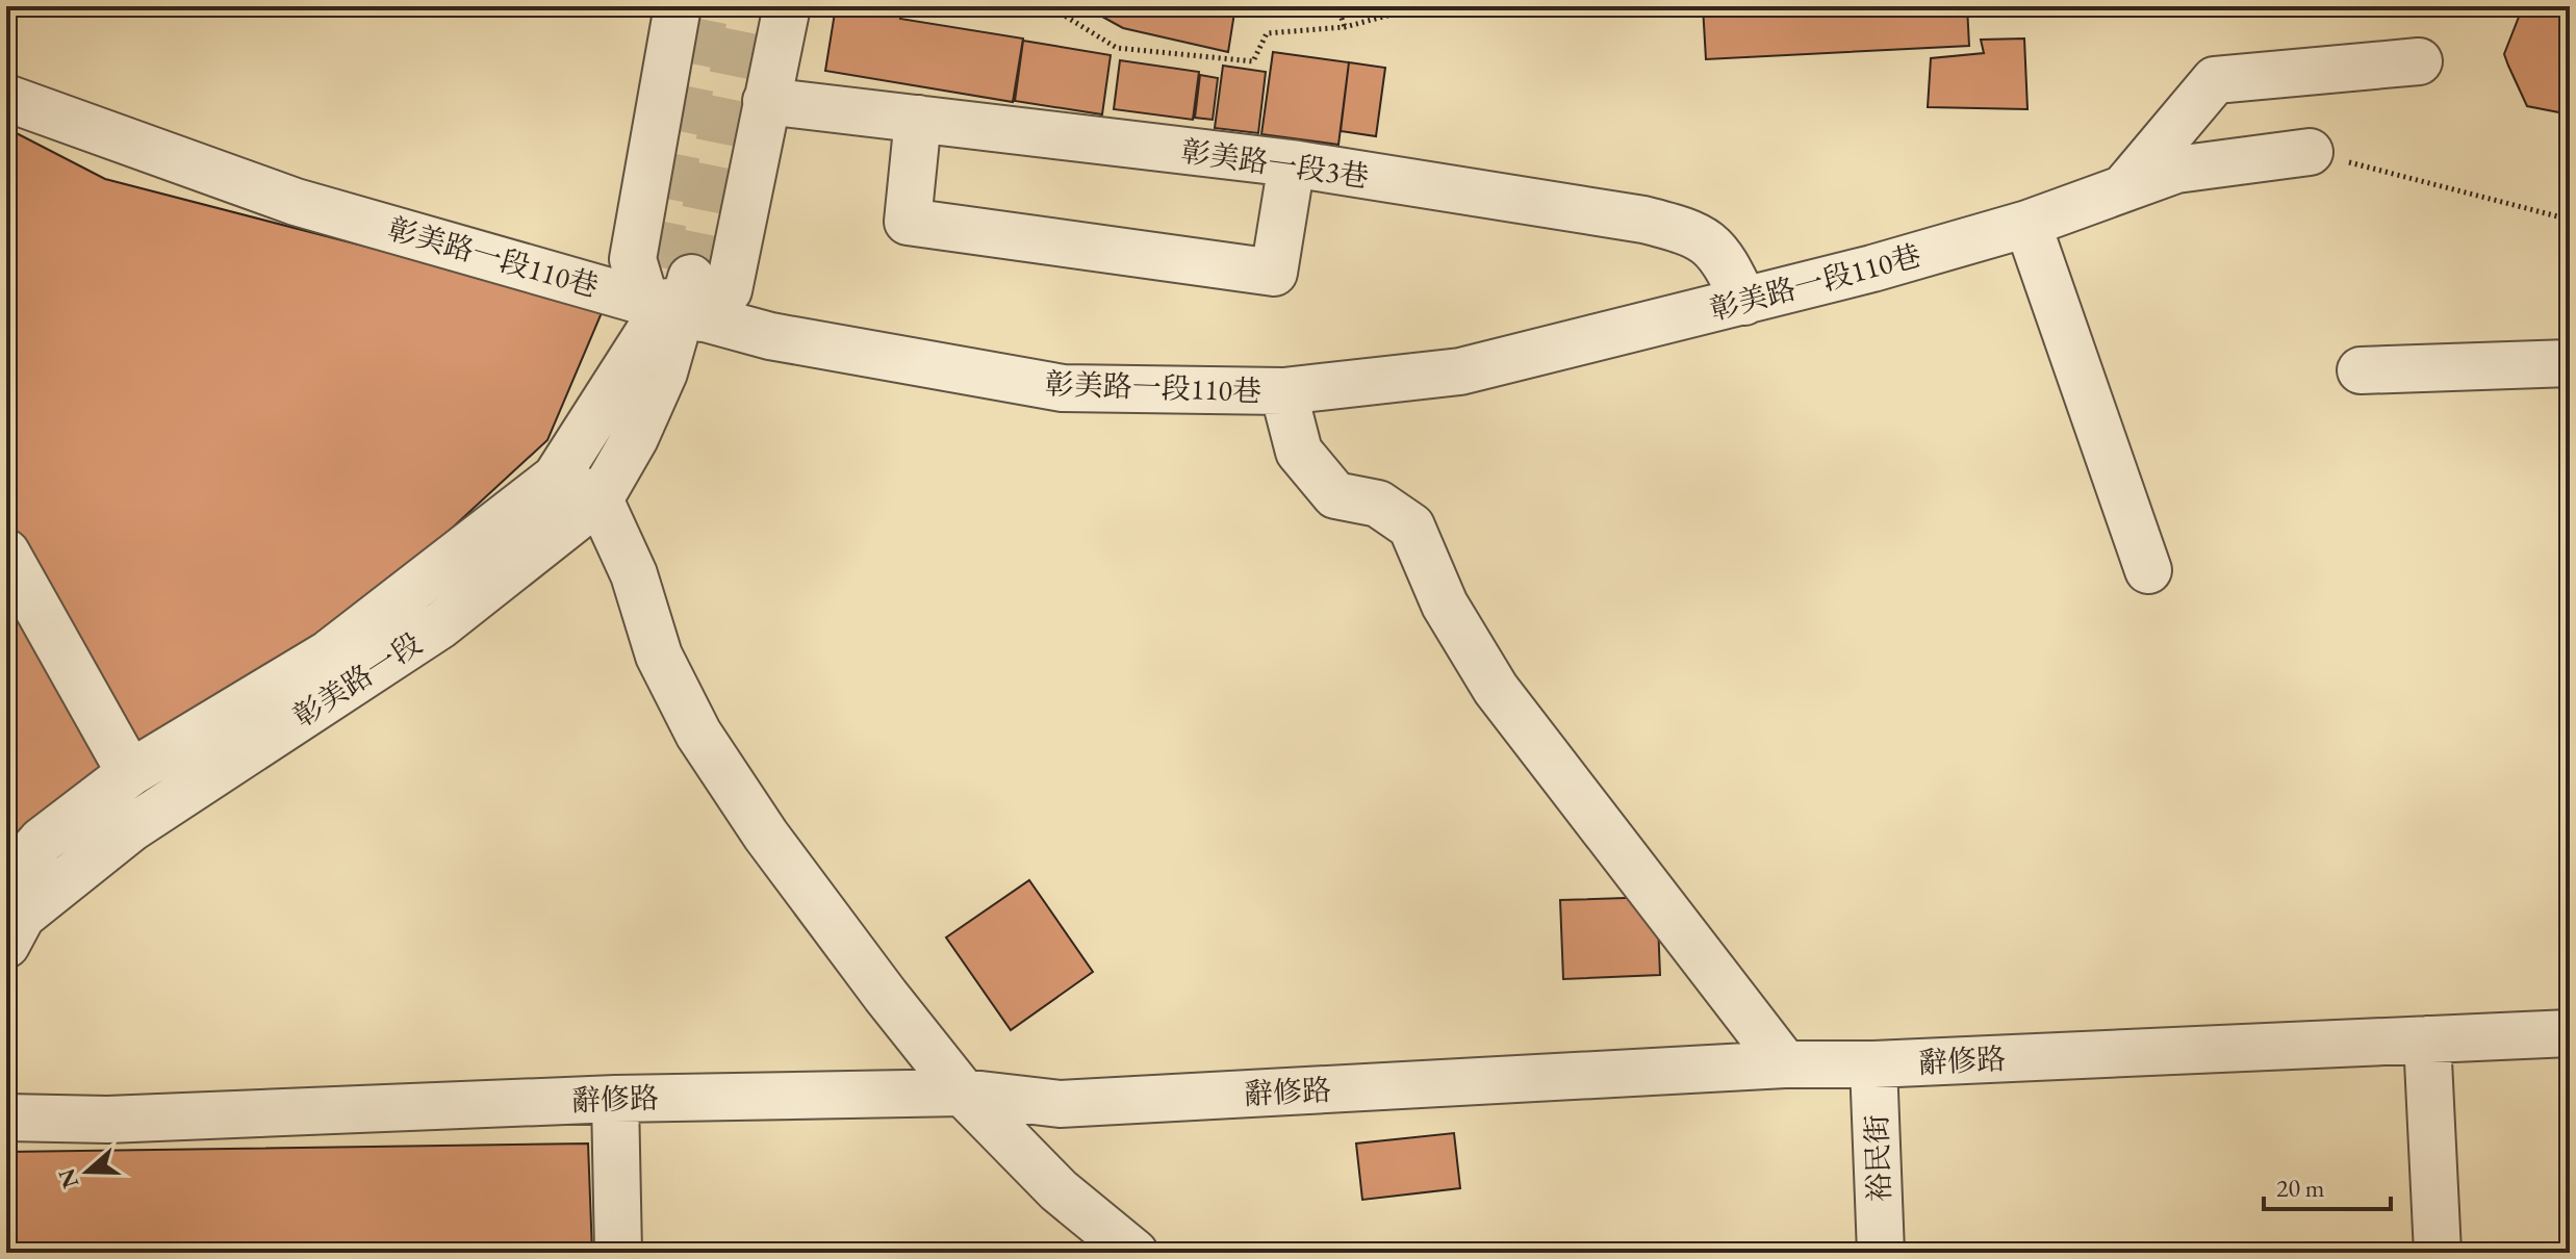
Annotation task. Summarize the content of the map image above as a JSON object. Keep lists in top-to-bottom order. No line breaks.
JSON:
{"streets":{"street":["彰美路一段3巷","彰美路一段110巷","彰美路一段","辭修路","裕民街"]},"crossings":[["彰美路一段3巷","彰美路一段110巷"],["彰美路一段110巷","彰美路一段"],["辭修路","裕民街"]],"scale_bar":"20 m","north":"left"}
